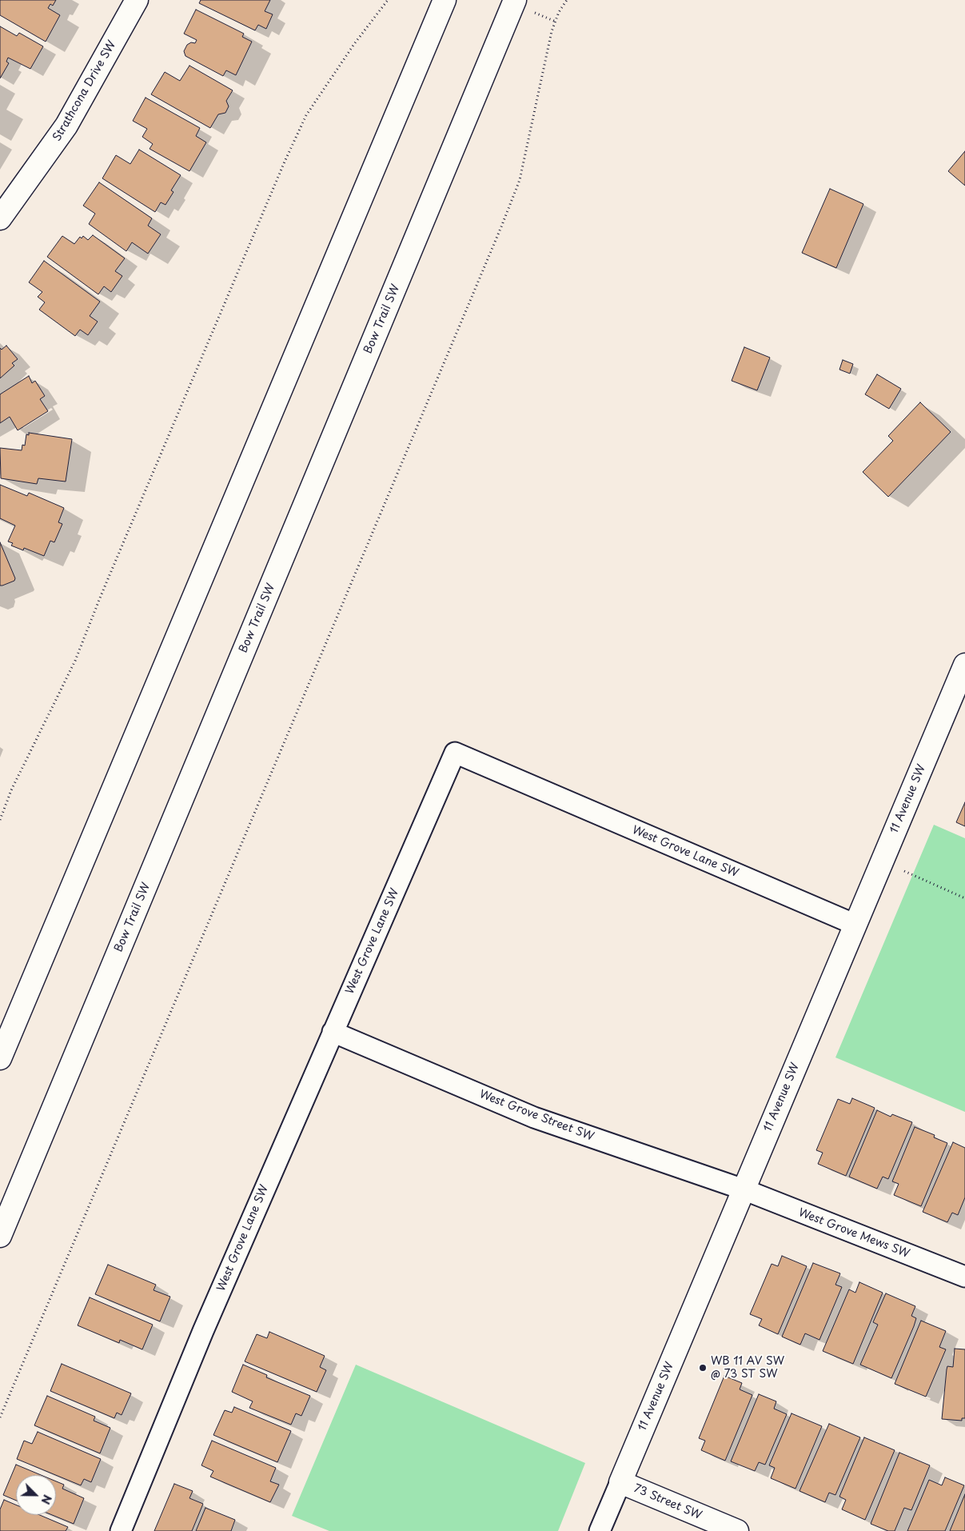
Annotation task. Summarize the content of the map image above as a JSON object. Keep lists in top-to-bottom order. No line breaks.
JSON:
{"streets":{"main road":["Strathcona Drive SW","Bow Trail SW","11 Avenue SW","73 Street SW"],"street":["West Grove Lane SW","West Grove Street SW","West Grove Mews SW"]},"crossings":[["11 Avenue SW","West Grove Lane SW"],["11 Avenue SW","West Grove Street SW"],["11 Avenue SW","West Grove Mews SW"],["11 Avenue SW","73 Street SW"],["West Grove Lane SW","West Grove Street SW"],["West Grove Street SW","West Grove Mews SW"]],"places":["WB 11 AV SW @ 73 ST SW"],"north":"bottom right"}
